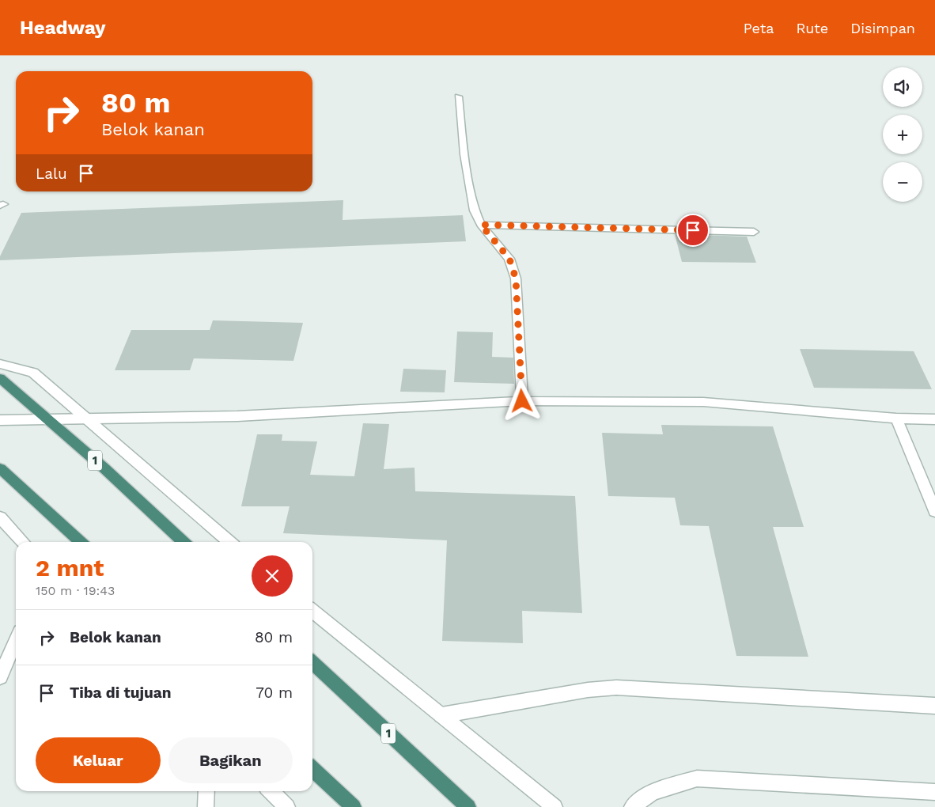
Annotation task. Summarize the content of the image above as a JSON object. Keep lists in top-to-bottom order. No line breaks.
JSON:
{"streets":{"highway":["1"]},"page":{"header":"Headway","nav":["Peta","Rute","Disimpan"],"map_buttons":["+","−"],"turn":["80 m","Belok kanan"],"then":"Lalu","heading":["2 mnt","150 m · 19:43"],"list":[{"name":"Belok kanan","value":"80 m"},{"name":"Tiba di tujuan","value":"70 m"}],"buttons":["Keluar","Bagikan"]}}
